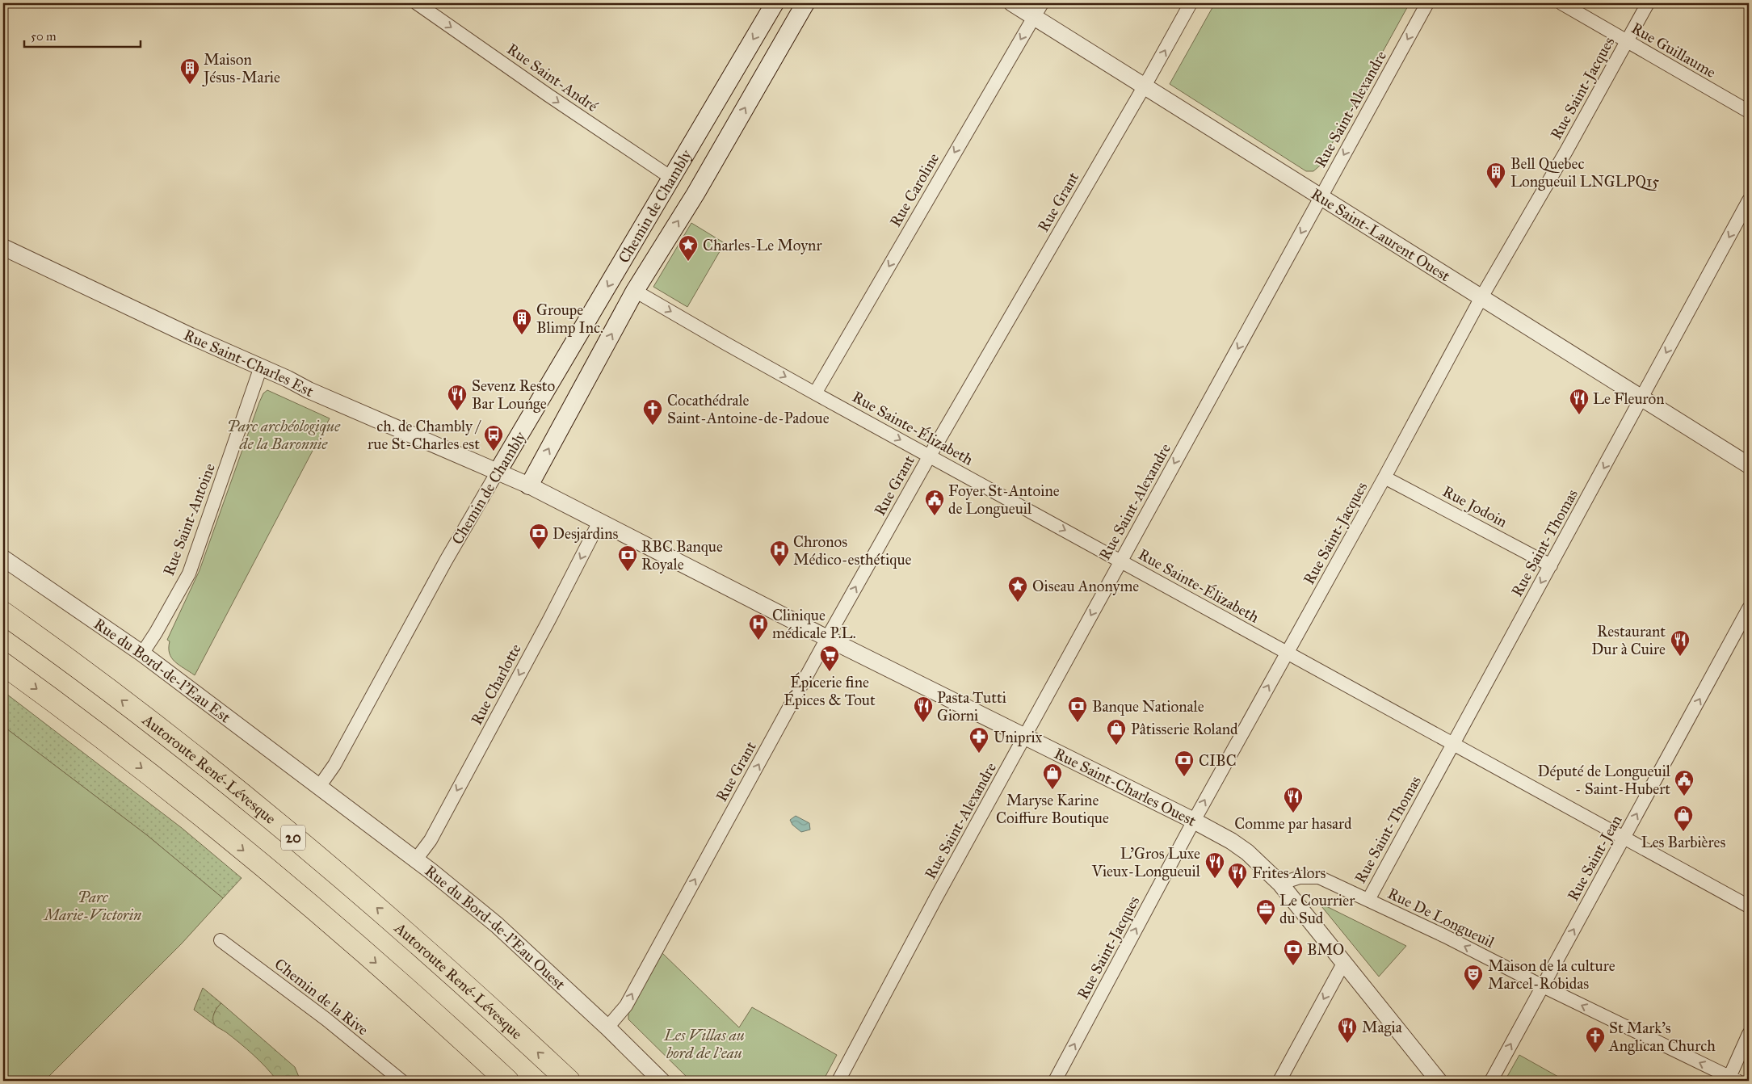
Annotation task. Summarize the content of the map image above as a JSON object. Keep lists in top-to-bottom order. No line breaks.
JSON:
{"streets":{"highway":["Autoroute René-Lévesque","20"],"main road":["Chemin de Chambly"],"street":["Rue Guillaume","Rue Saint-André","Rue Saint-Jacques","Rue Saint-Alexandre","Rue Caroline","Rue Grant","Rue Saint-Laurent Ouest","Rue Saint-Charles Est","Rue Sainte-Élizabeth","Rue Jodoin","Rue Saint-Antoine","Rue Saint-Thomas","Rue du Bord-de-l'Eau Est","Rue Charlotte","Rue Saint-Charles Ouest","Rue Saint-Jean","Rue De Longueuil","Rue du Bord-de-l'Eau Ouest","Chemin de la Rive"]},"crossings":[["Rue Guillaume","Rue Saint-Jacques"],["Rue Saint-André","Chemin de Chambly"],["Rue Saint-Jacques","Rue Saint-Laurent Ouest"],["Rue Saint-Jacques","Rue Sainte-Élizabeth"],["Rue Saint-Jacques","Rue Jodoin"],["Rue Saint-Jacques","Rue Saint-Charles Ouest"],["Rue Saint-Alexandre","Rue Saint-Laurent Ouest"],["Rue Saint-Alexandre","Rue Sainte-Élizabeth"],["Rue Saint-Alexandre","Rue Saint-Charles Ouest"],["Rue Caroline","Rue Saint-Laurent Ouest"],["Rue Caroline","Rue Sainte-Élizabeth"],["Rue Grant","Rue Saint-Laurent Ouest"],["Rue Grant","Rue Sainte-Élizabeth"],["Rue Grant","Rue Saint-Charles Ouest"],["Rue Grant","Rue du Bord-de-l'Eau Ouest"],["Chemin de Chambly","Rue Saint-Charles Est"],["Chemin de Chambly","Rue Sainte-Élizabeth"],["Chemin de Chambly","Rue du Bord-de-l'Eau Est"],["Chemin de Chambly","Rue Saint-Charles Ouest"],["Chemin de Chambly","Rue du Bord-de-l'Eau Ouest"],["Rue Saint-Laurent Ouest","Rue Saint-Thomas"],["Rue Saint-Charles Est","Rue Saint-Antoine"],["Rue Saint-Charles Est","Rue Saint-Charles Ouest"],["Rue Sainte-Élizabeth","Rue Saint-Thomas"],["Rue Sainte-Élizabeth","Rue Saint-Jean"],["Rue Jodoin","Rue Saint-Thomas"],["Rue Saint-Antoine","Rue du Bord-de-l'Eau Est"],["Rue Saint-Thomas","Rue De Longueuil"],["Rue du Bord-de-l'Eau Est","Rue du Bord-de-l'Eau Ouest"],["Rue Charlotte","Rue Saint-Charles Ouest"],["Rue Charlotte","Rue du Bord-de-l'Eau Ouest"],["Rue Saint-Charles Ouest","Rue De Longueuil"],["Rue Saint-Jean","Rue De Longueuil"]],"one_way":["Rue Saint-André","Rue Saint-Jacques","Rue Saint-Alexandre","Rue Caroline","Rue Grant","Rue Sainte-Élizabeth","Rue Saint-Thomas","Rue Charlotte","Rue Saint-Jean","Rue De Longueuil"],"parks":["Parc archéologique de la Baronnie","Parc Marie-Victorin","Les Villas au bord de l'eau"],"places":{"building":["Maison Jésus-Marie","Bell Quebec Longueuil LNGLPQ15","Groupe Blimp Inc."],"place":["Charles-Le Moynr","Oiseau Anonyme"],"restaurant":["Sevenz Resto Bar Lounge","Le Fleuron","Restaurant Dur à Cuire","Pasta Tutti Giorni","Comme par hasard","L'Gros Luxe Vieux-Longueuil","Frites Alors","Magia"],"church":["Cocathédrale Saint-Antoine-de-Padoue","St Mark's Anglican Church"],"bus stop":["ch. de Chambly / rue St-Charles est"],"public building":["Foyer St-Antoine de Longueuil","Député de Longueuil - Saint-Hubert"],"bank":["Desjardins","RBC Banque Royale","Banque Nationale","CIBC","BMO"],"hospital":["Chronos Médico-esthétique","Clinique médicale P.L."],"supermarket":["Épicerie fine Épices & Tout"],"shop":["Pâtisserie Roland","Maryse Karine Coiffure Boutique","Les Barbières"],"pharmacy":["Uniprix"],"office":["Le Courrier du Sud"],"theatre":["Maison de la culture Marcel-Robidas"]},"scale_bar":"50 m"}
